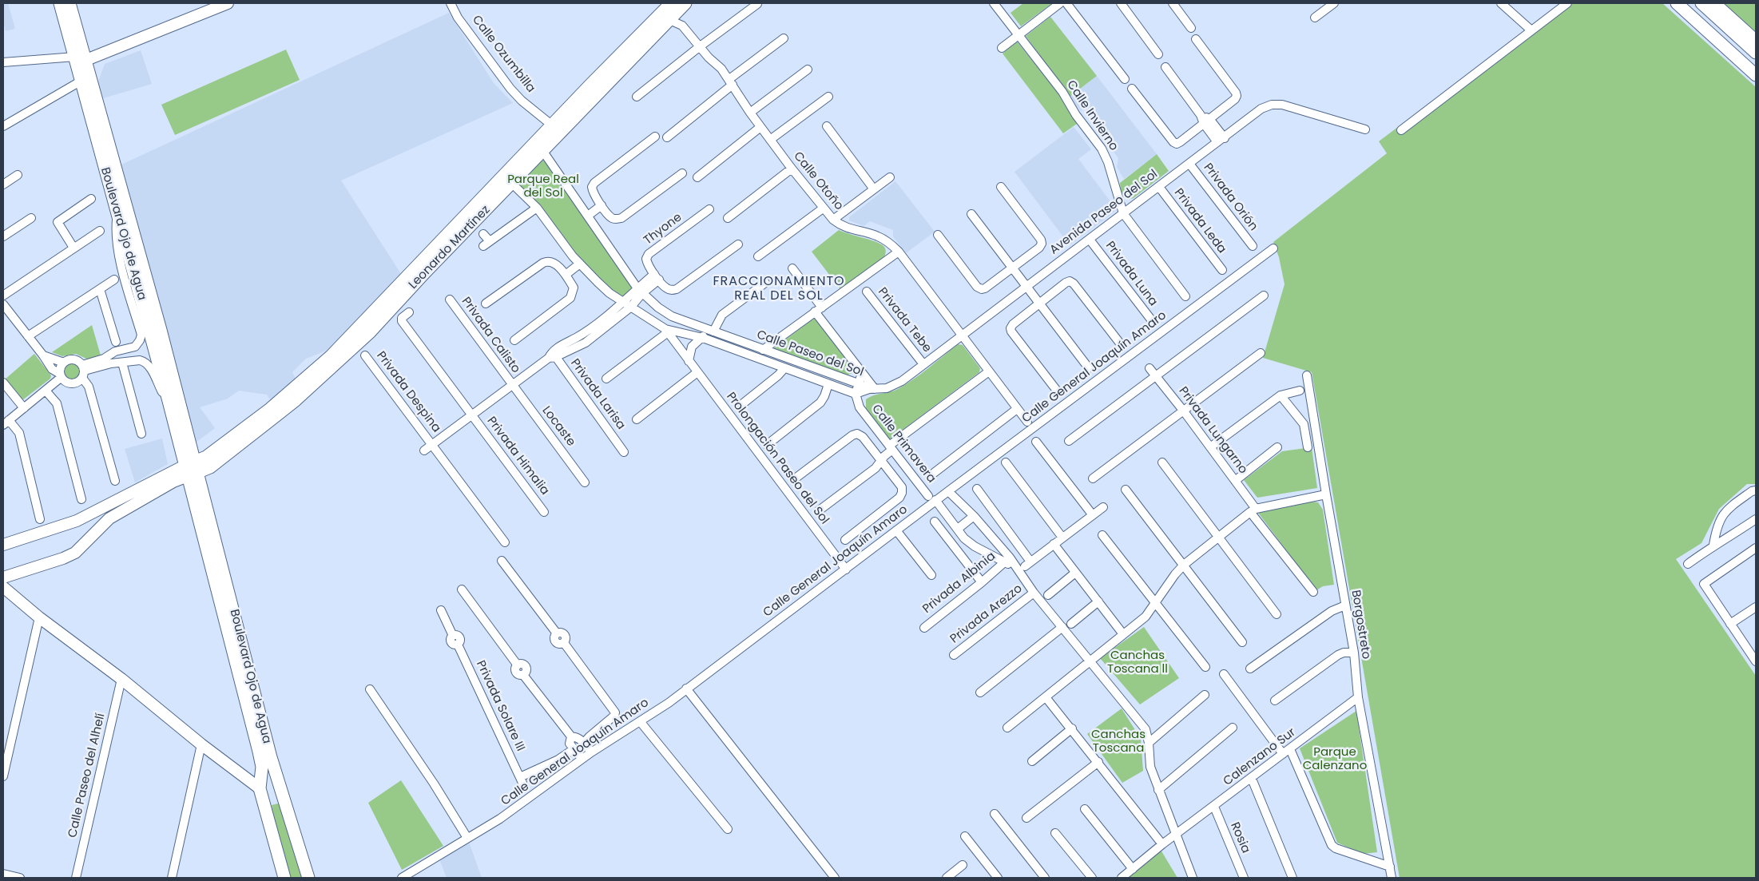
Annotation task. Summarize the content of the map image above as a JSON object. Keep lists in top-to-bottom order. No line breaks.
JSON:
{"streets":{"main road":["Boulevard Ojo de Agua","Leonardo Martínez"],"street":["Calle Ozumbilla","Calle Invierno","Calle Otoño","Privada Orión","Avenida Paseo del Sol","Privada Leda","Thyone","Privada Luna","Privada Tebe","Privada Calisto","Calle Paseo del Sol","Calle General Joaquín Amaro","Privada Despina","Privada Larisa","Locaste","Privada Lungarno","Calle Primavera","Privada Himalia","Prolongación Paseo del Sol","Privada Albinia","Privada Arezzo","Borgostreto","Privada Solare III","Calenzano Sur","Calle Paseo del Alhelí","Rosia"]},"crossings":[["Calle Ozumbilla","Leonardo Martínez"],["Calle Invierno","Avenida Paseo del Sol"],["Calle Otoño","Avenida Paseo del Sol"],["Calle Otoño","Leonardo Martínez"],["Privada Orión","Avenida Paseo del Sol"],["Avenida Paseo del Sol","Privada Leda"],["Avenida Paseo del Sol","Privada Luna"],["Avenida Paseo del Sol","Privada Tebe"],["Avenida Paseo del Sol","Calle Paseo del Sol"],["Boulevard Ojo de Agua","Leonardo Martínez"],["Leonardo Martínez","Calle Paseo del Sol"],["Privada Calisto","Locaste"],["Calle Paseo del Sol","Calle Primavera"],["Calle Paseo del Sol","Prolongación Paseo del Sol"],["Calle General Joaquín Amaro","Calle Primavera"],["Calle General Joaquín Amaro","Prolongación Paseo del Sol"],["Calle Primavera","Privada Albinia"],["Borgostreto","Calenzano Sur"],["Calenzano Sur","Rosia"]],"districts":["FRACCIONAMIENTO REAL DEL SOL"],"parks":["Parque Real del Sol","Canchas Toscana ll","Canchas Toscana","Parque Calenzano"]}
